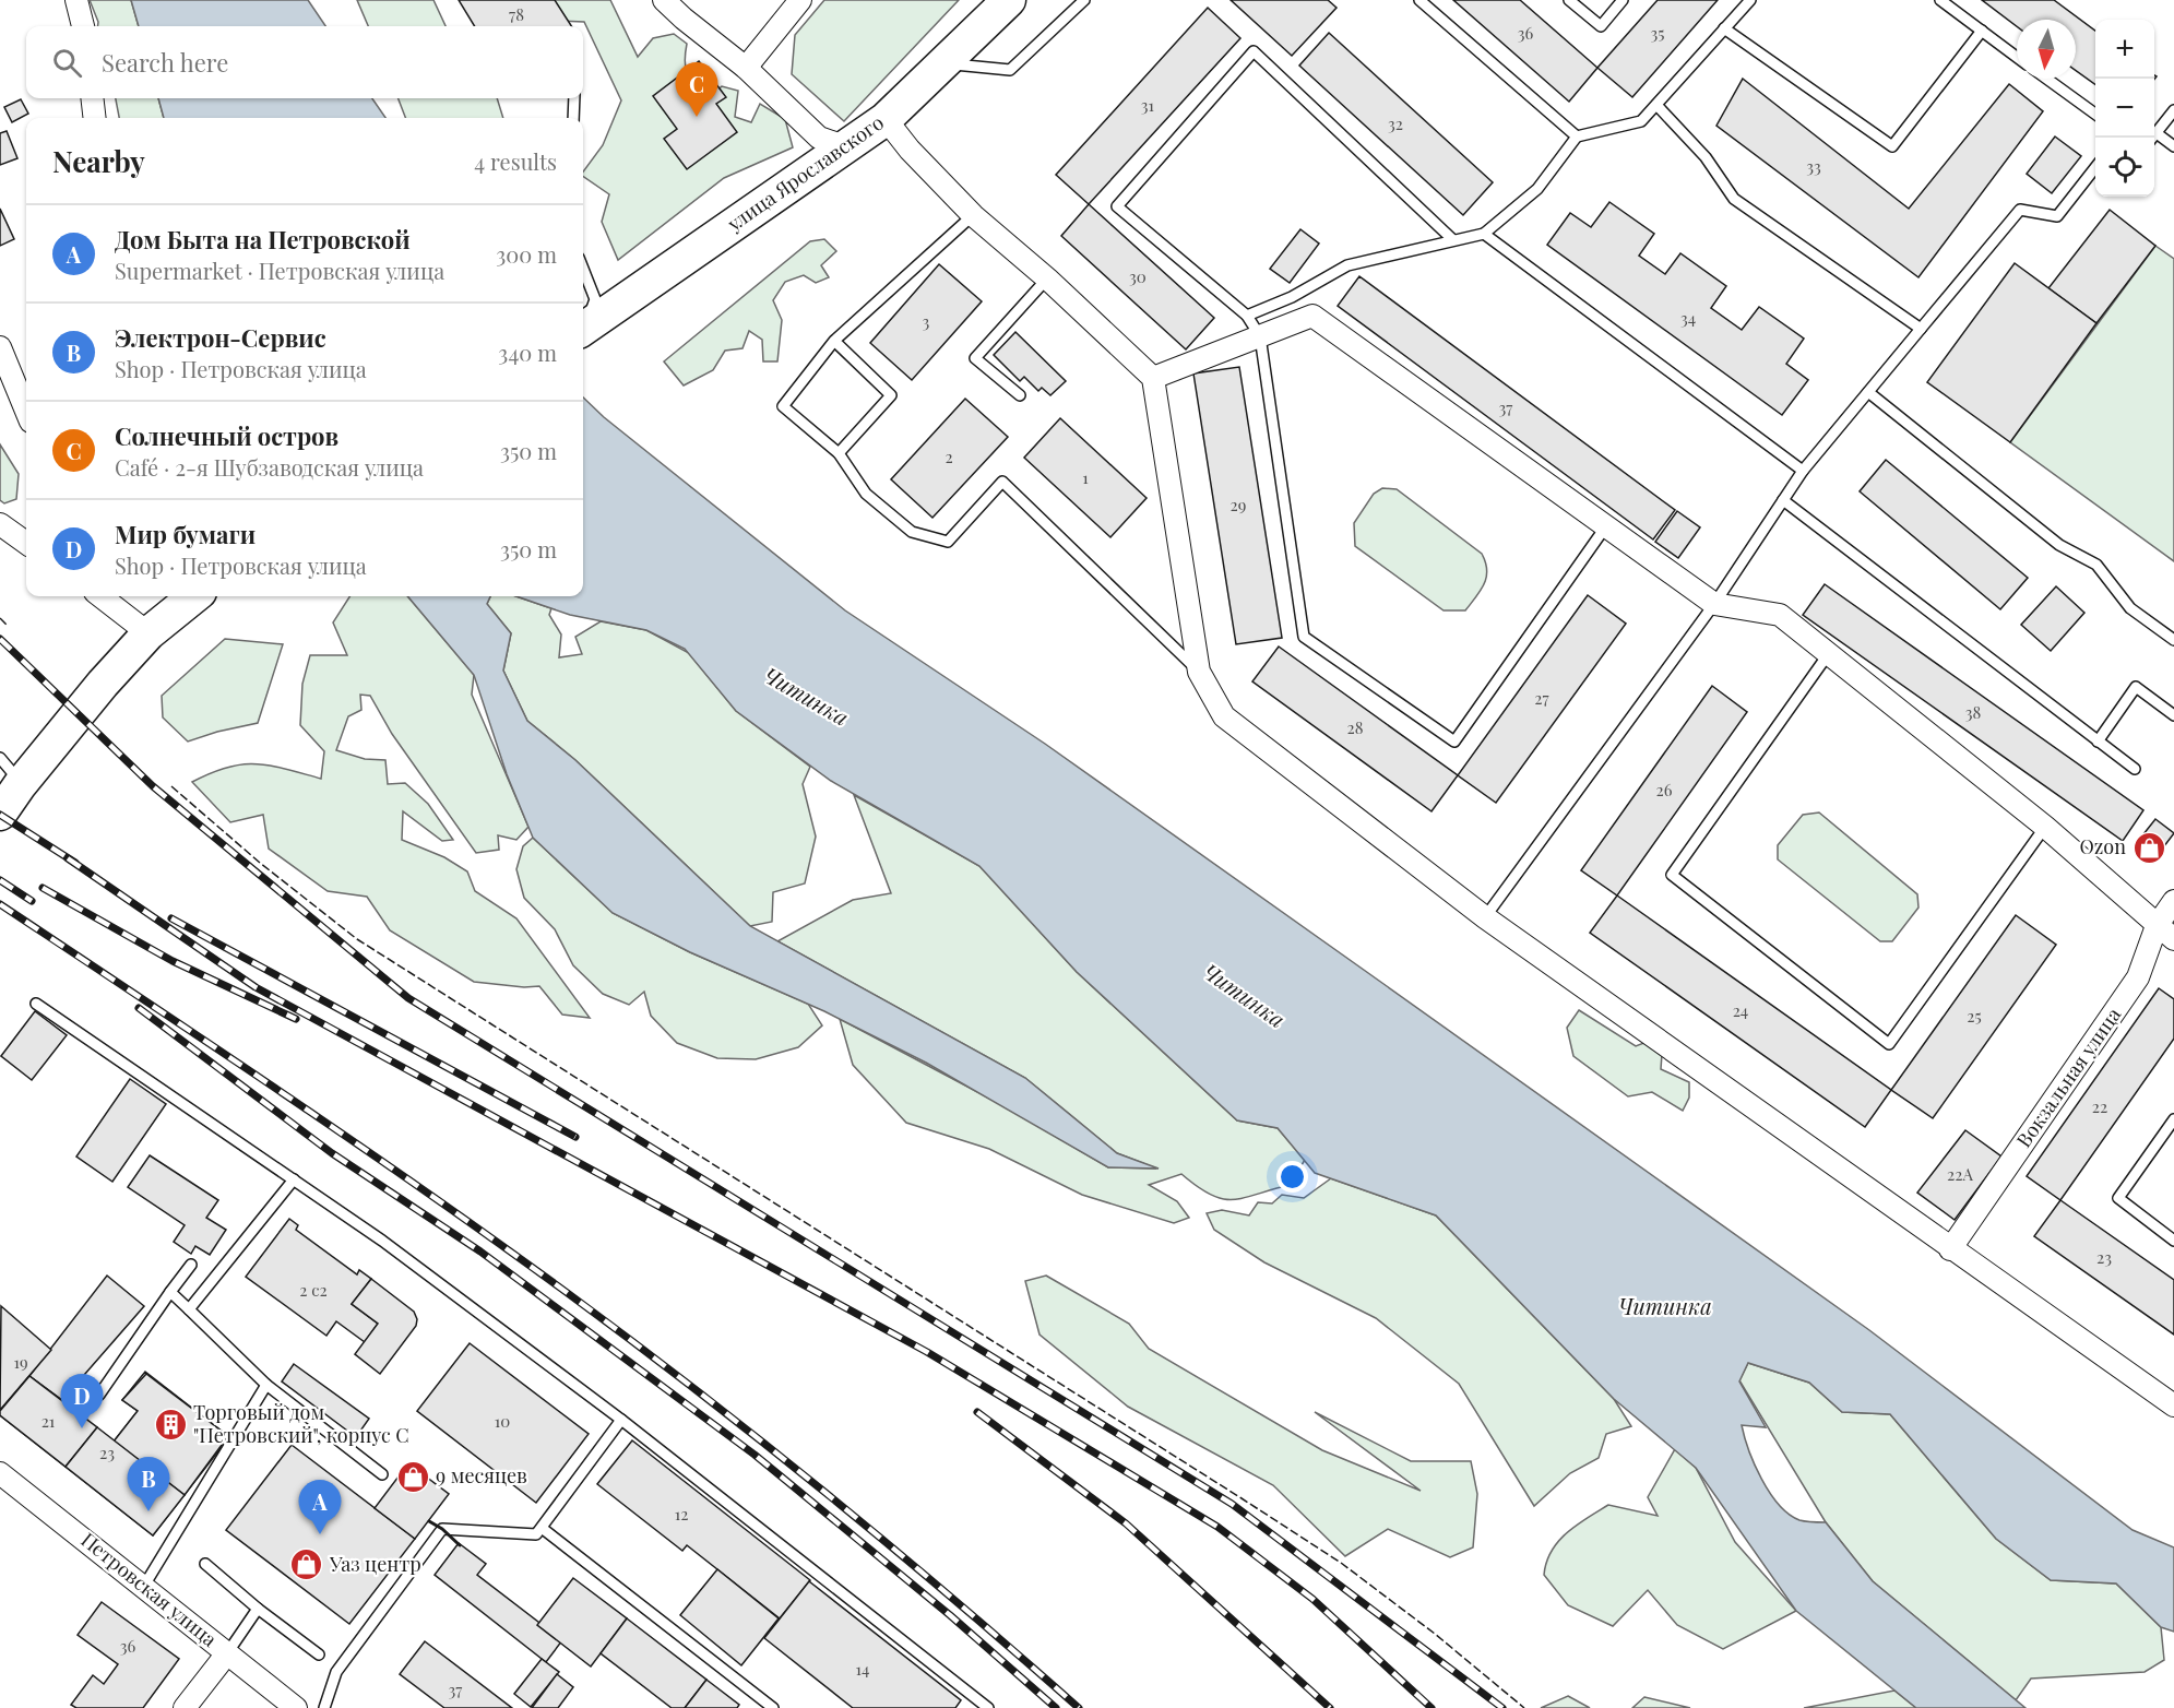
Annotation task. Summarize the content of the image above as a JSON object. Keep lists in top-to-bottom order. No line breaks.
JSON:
{"streets":{"main road":["улица Ярославского"],"street":["Вокзальная улица","Петровская улица"]},"water":["Читинка"],"places":{"shop":["Ozon","9 месяцев","Уаз центр"],"building":["Торговый дом \"Петровский\", корпус С"]},"house_numbers":["78","36","35","31","32","33","30","34","3","37","2","1","29","27","38","28","26","24","25","22","22А","23","2 с2","19","21","10","23","12","36","14","37"],"north":"bottom","page":{"map_buttons":["+","−"],"search":"Search here","pins":["C","D","B","A"],"heading":["Nearby","4 results"],"list":[{"mark":"A","name":"Дом Быта на Петровской","note":"Supermarket · Петровская улица","value":"300 m"},{"mark":"B","name":"Электрон-Сервис","note":"Shop · Петровская улица","value":"340 m"},{"mark":"C","name":"Солнечный остров","note":"Café · 2-я Шубзаводская улица","value":"350 m"},{"mark":"D","name":"Мир бумаги","note":"Shop · Петровская улица","value":"350 m"}]}}
